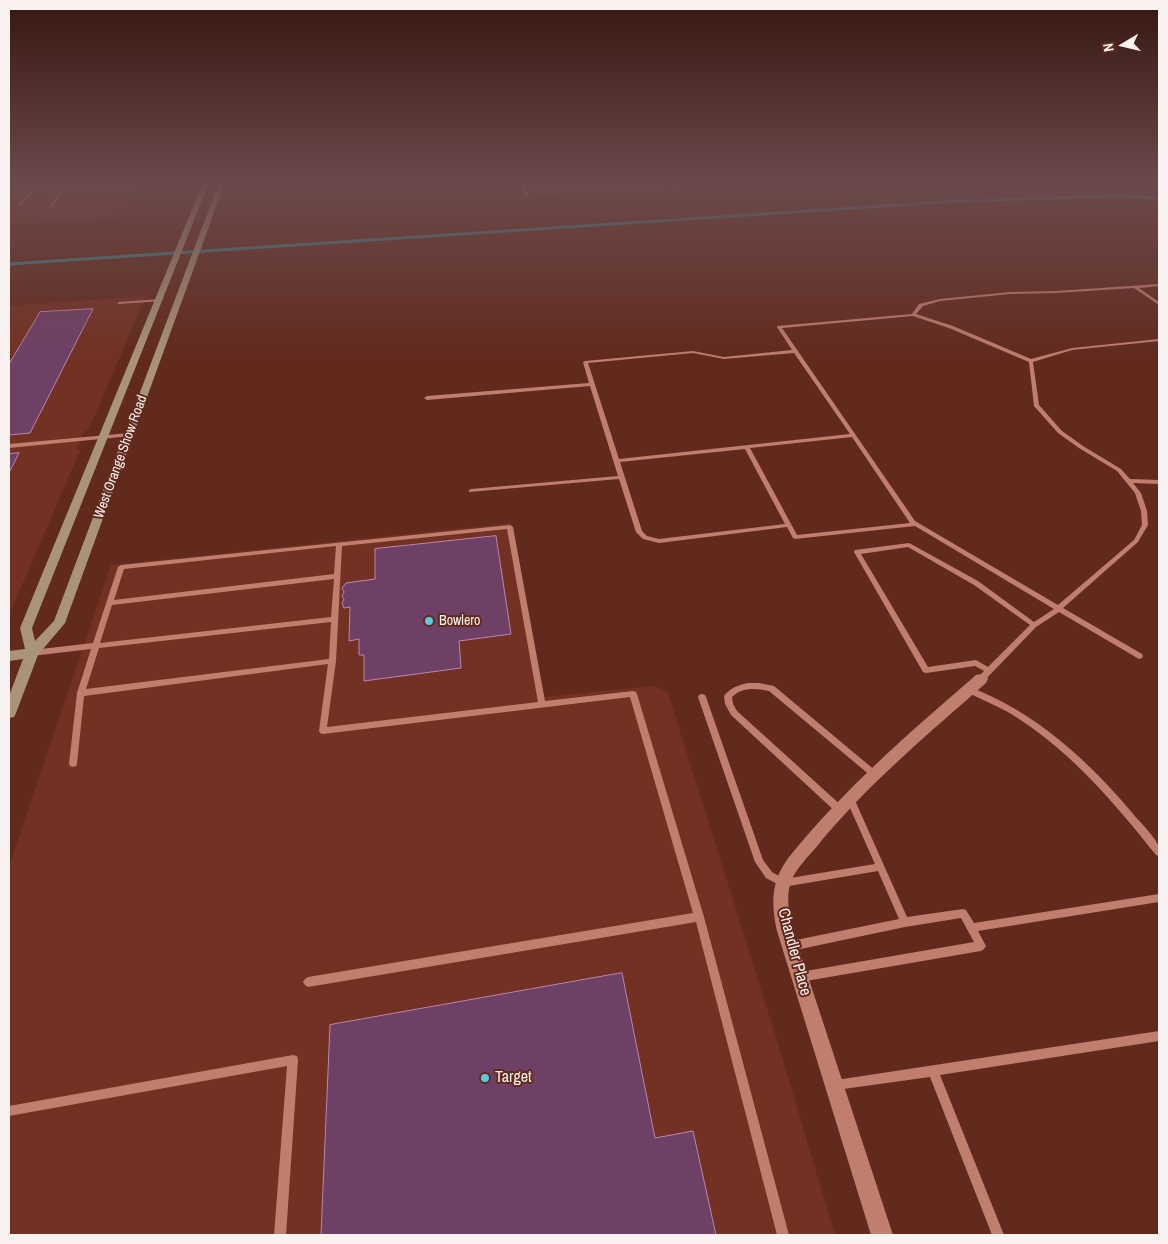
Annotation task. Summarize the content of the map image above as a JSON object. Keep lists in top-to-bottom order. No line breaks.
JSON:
{"streets":{"main road":["West Orange Show Road"],"street":["Chandler Place"]},"places":["Bowlero","Target"],"north":"left"}
